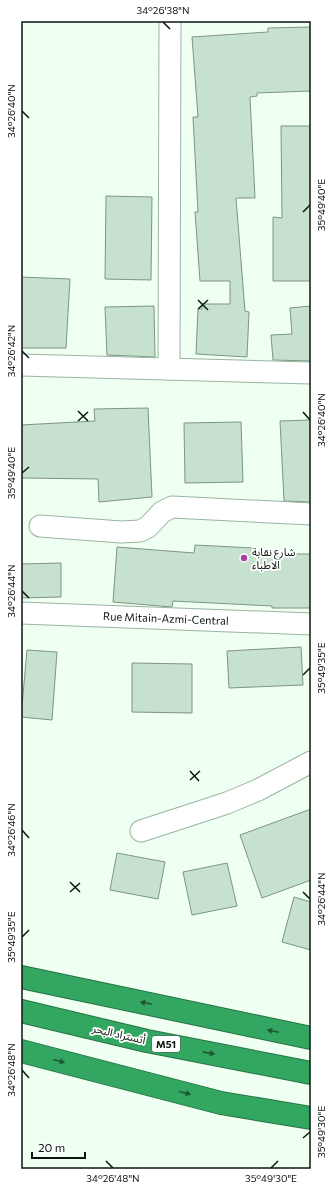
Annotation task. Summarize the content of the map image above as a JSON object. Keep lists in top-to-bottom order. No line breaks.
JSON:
{"streets":{"highway":["أتستراد البحر","M51"],"street":["Rue Mitain-Azmi-Central"]},"places":["شارع نقابة الاطباء"],"scale_bar":"20 m","coordinates":["34°26'38\"N","34°26'40\"N","35°49'40\"E","34°26'42\"N","34°26'44\"N","35°49'35\"E","34°26'46\"N","34°26'48\"N","35°49'30\"E"]}
